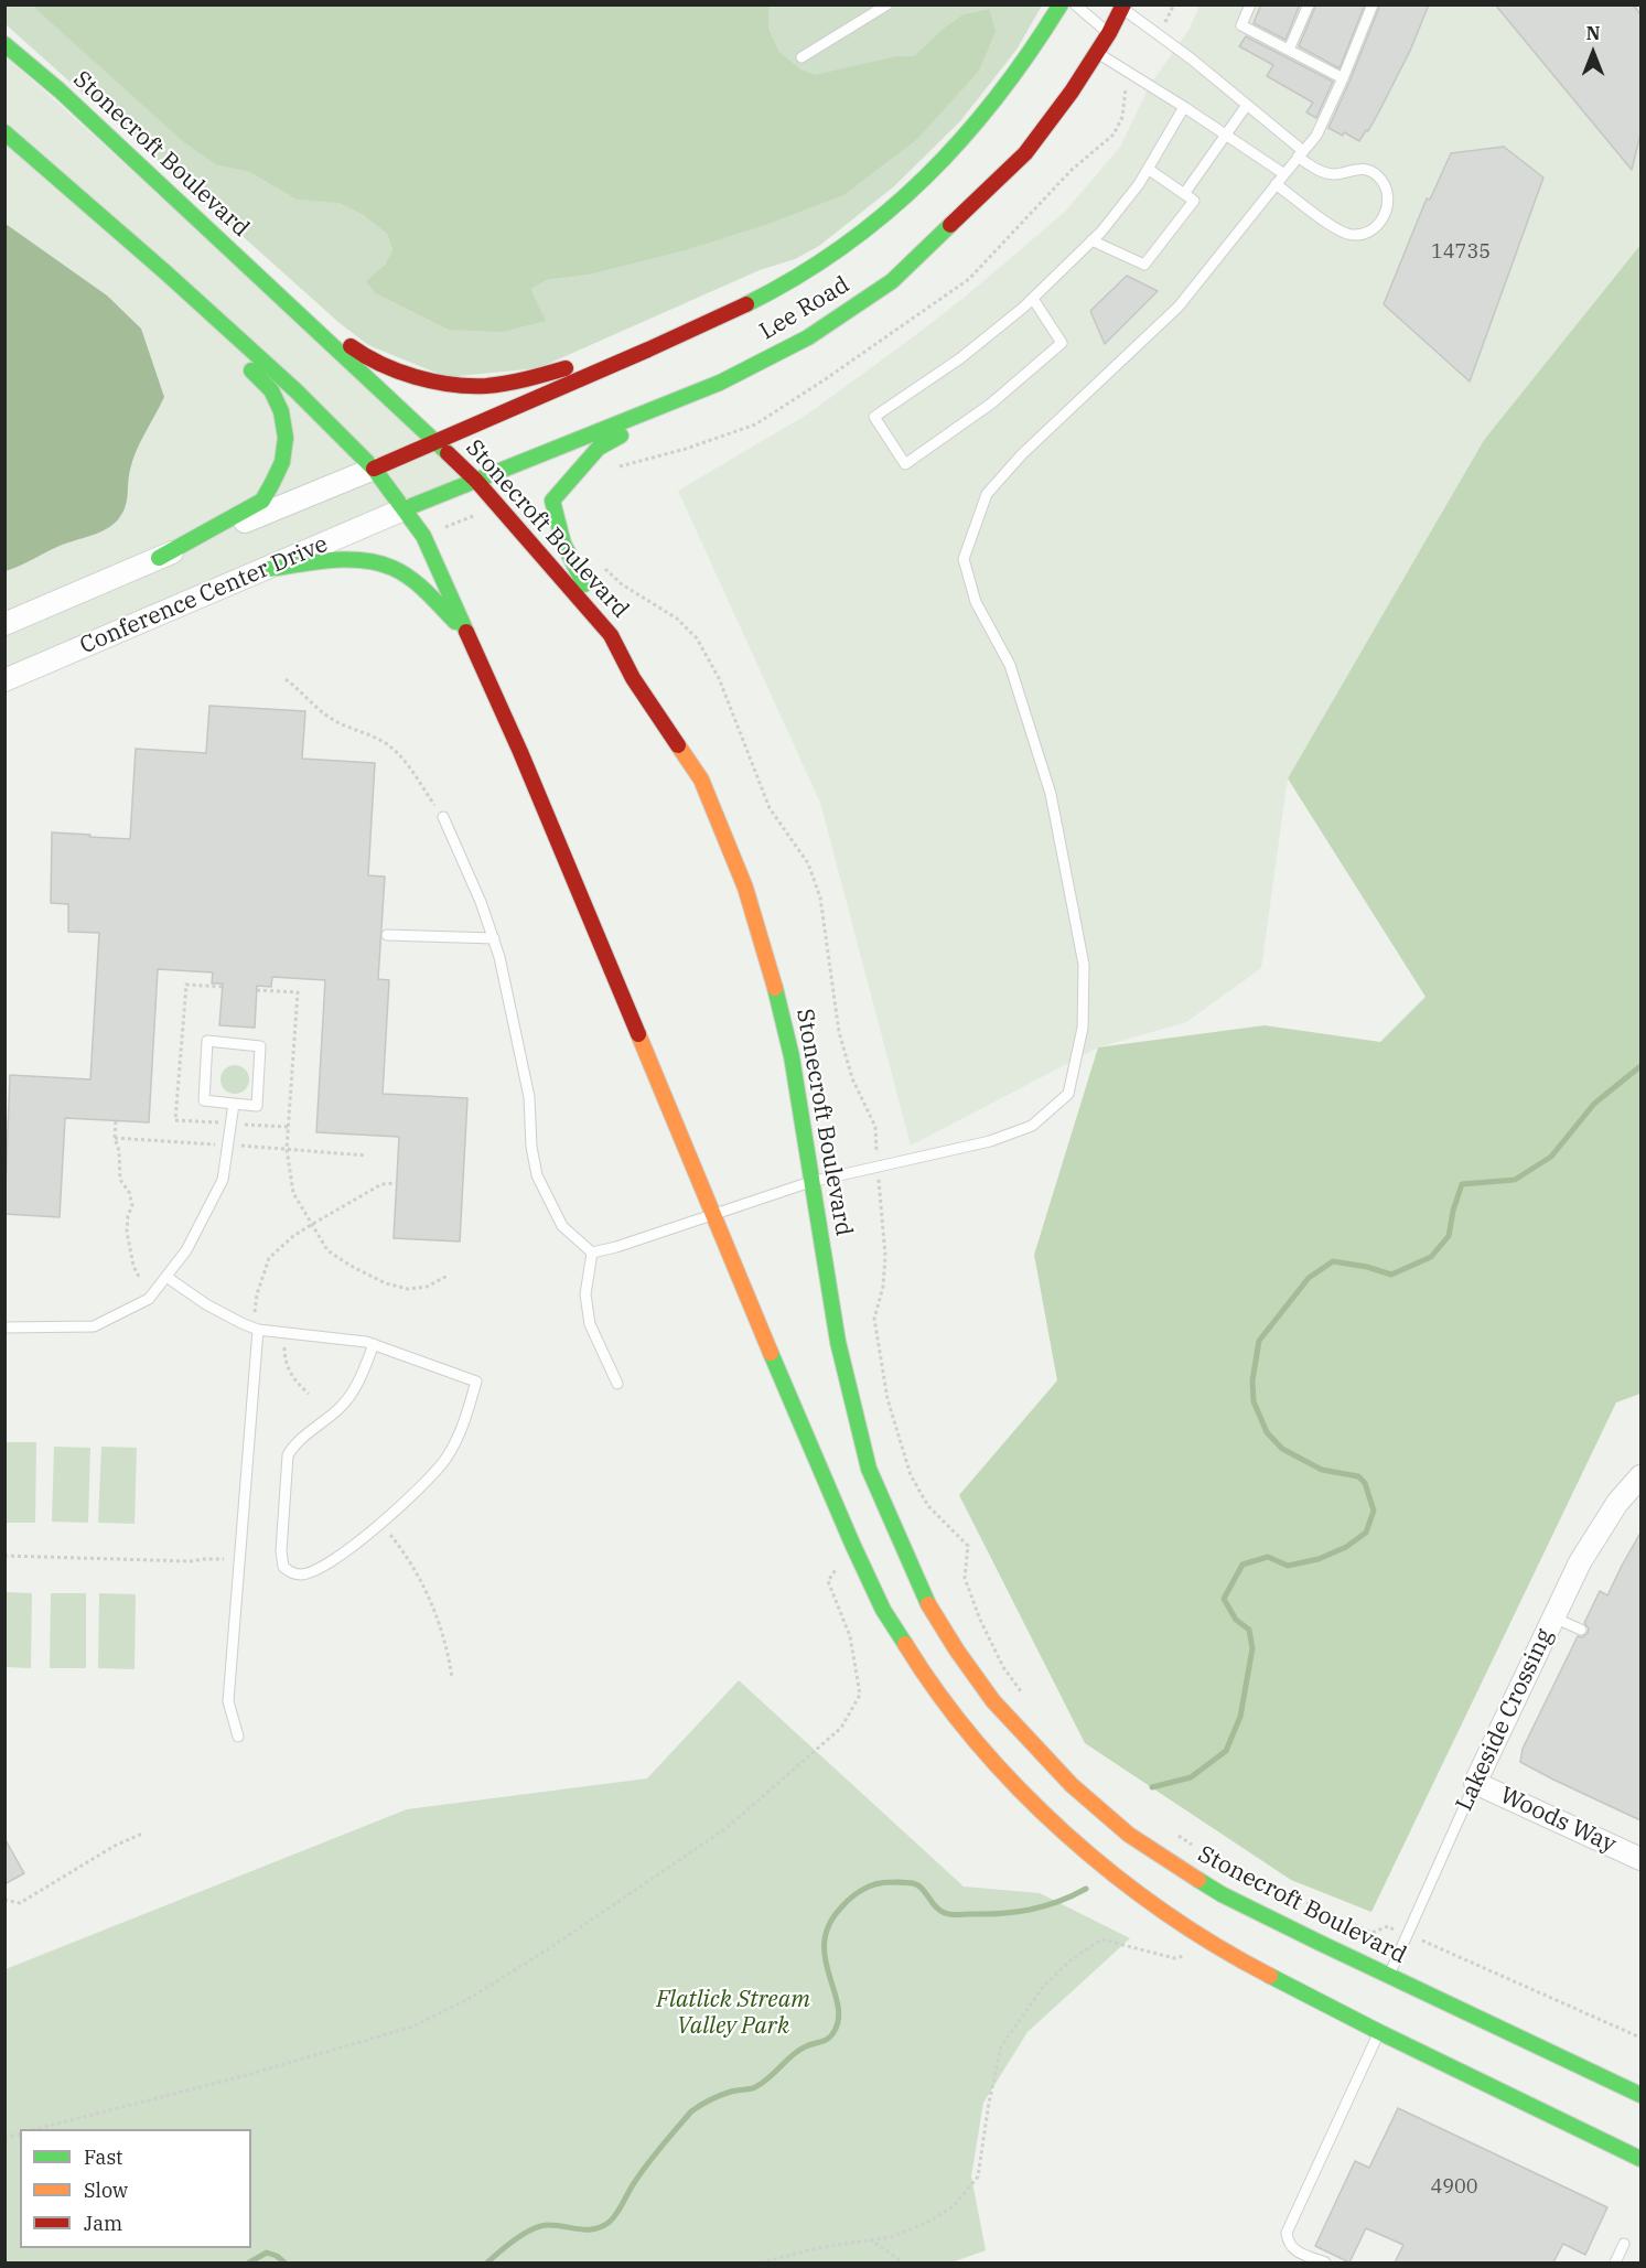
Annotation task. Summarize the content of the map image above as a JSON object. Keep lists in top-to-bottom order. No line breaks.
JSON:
{"streets":{"main road":["Stonecroft Boulevard","Lee Road"],"street":["Conference Center Drive","Lakeside Crossing","Woods Way"]},"crossings":[["Stonecroft Boulevard","Lee Road"],["Stonecroft Boulevard","Lakeside Crossing"],["Lee Road","Conference Center Drive"],["Lakeside Crossing","Woods Way"]],"parks":["Flatlick Stream Valley Park"],"house_numbers":["14735","4900"],"legend":["Fast","Slow","Jam"],"north":"top"}
